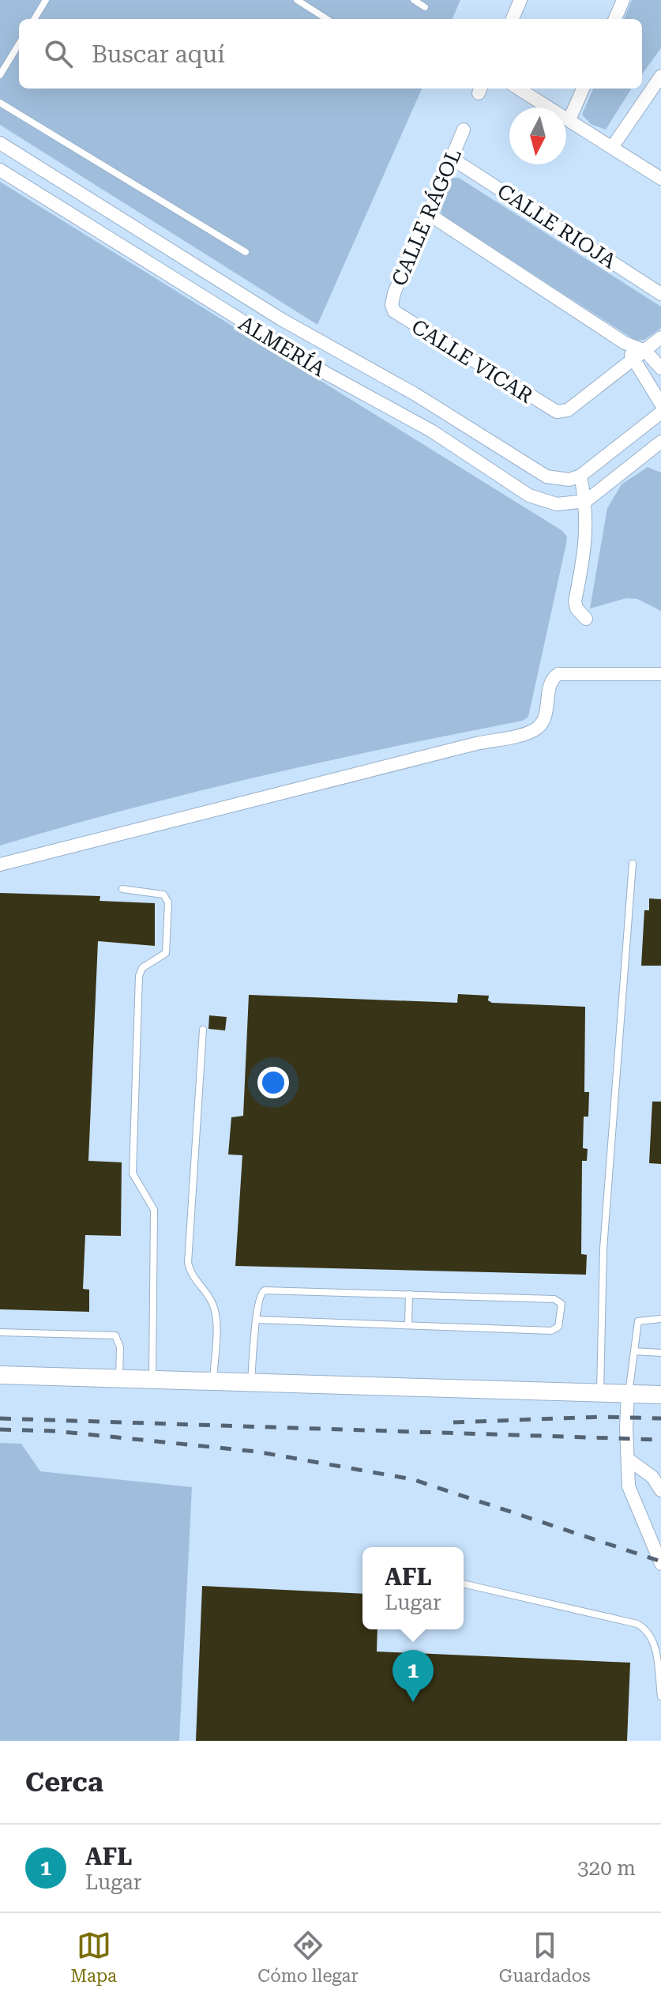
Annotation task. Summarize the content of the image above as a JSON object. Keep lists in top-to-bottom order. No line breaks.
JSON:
{"streets":{"street":["CALLE RÁGOL","CALLE RIOJA","ALMERÍA","CALLE VICAR"]},"crossings":[["CALLE RÁGOL","CALLE RIOJA"],["CALLE RÁGOL","CALLE VICAR"]],"north":"bottom","page":{"search":"Buscar aquí","popup":["AFL","Lugar"],"pins":"1","heading":"Cerca","list":[{"mark":"1","name":"AFL","note":"Lugar","value":"320 m"}],"nav":["Mapa","Cómo llegar","Guardados"]}}
